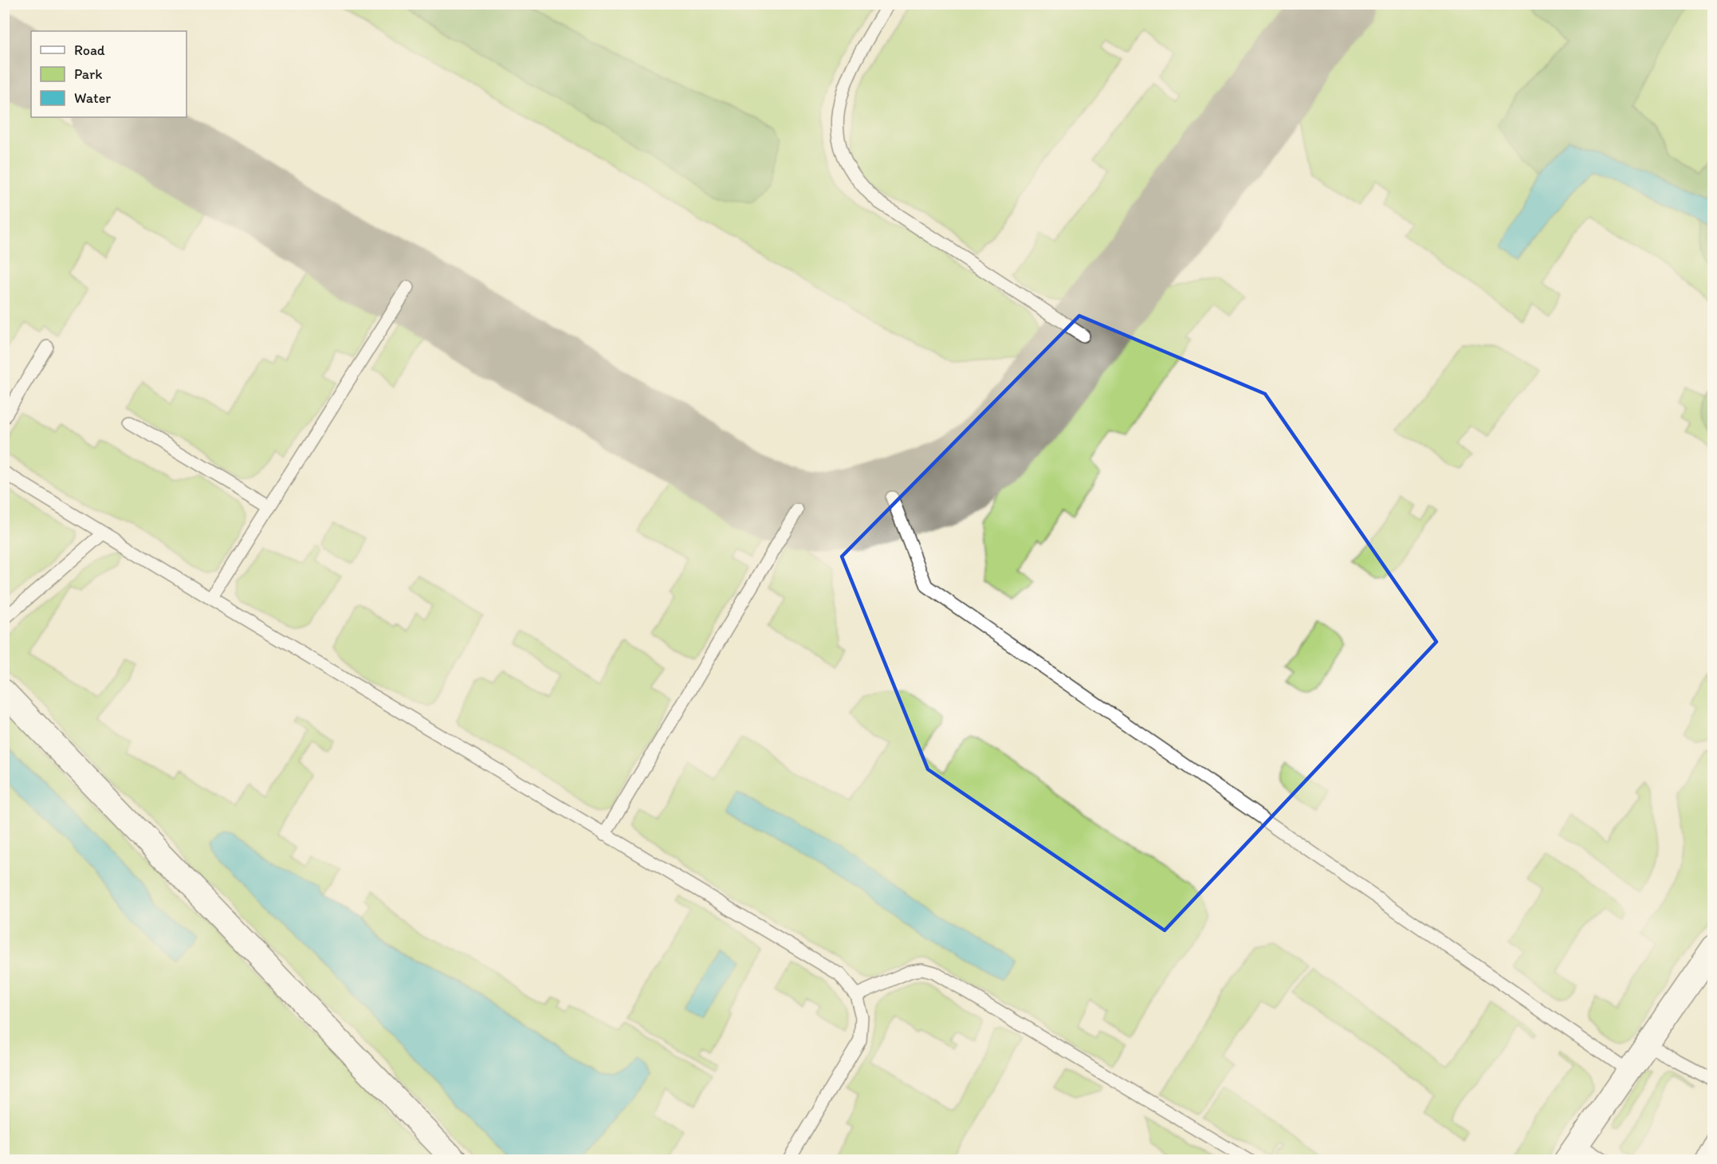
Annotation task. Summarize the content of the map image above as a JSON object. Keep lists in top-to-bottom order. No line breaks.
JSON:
{"legend":["Road","Park","Water"]}
